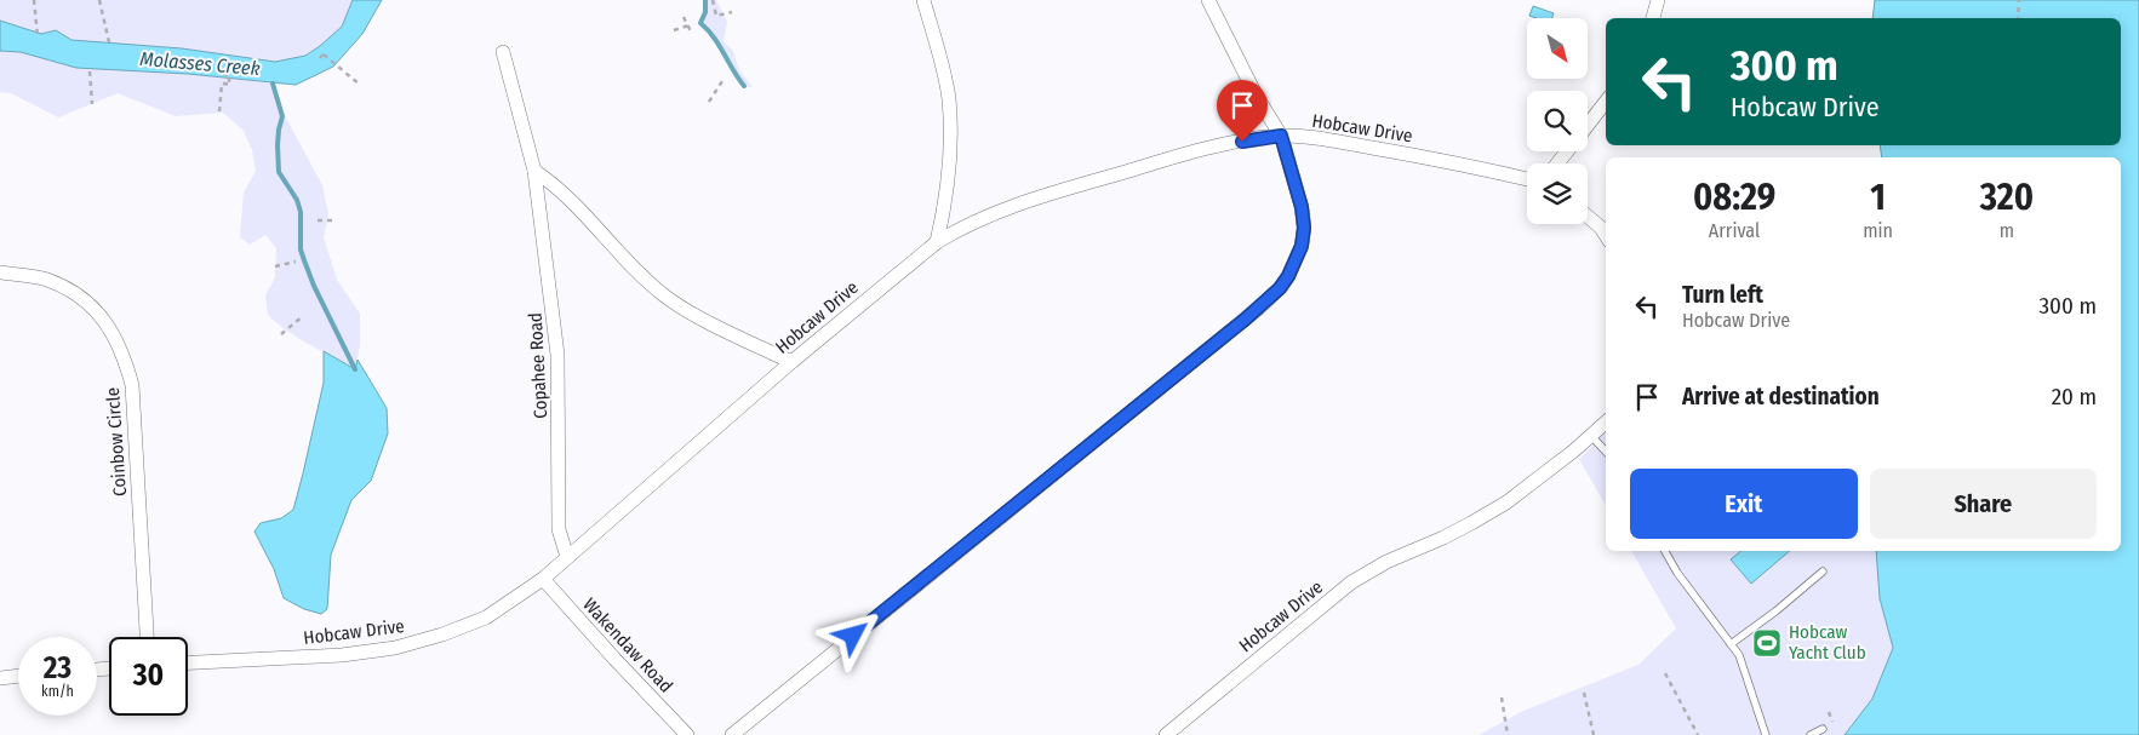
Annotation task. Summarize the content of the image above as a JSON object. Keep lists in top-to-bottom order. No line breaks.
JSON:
{"streets":{"street":["Hobcaw Drive","Copahee Road","Coinbow Circle","Wakendaw Road"]},"crossings":[["Hobcaw Drive","Copahee Road"],["Hobcaw Drive","Wakendaw Road"]],"water":["Molasses Creek"],"places":{"sports":["Hobcaw Yacht Club"]},"north":"bottom right","page":{"turn":["300 m","Hobcaw Drive"],"eta":["08:29","Arrival","1","min","320","m"],"list":[{"name":"Turn left","note":"Hobcaw Drive","value":"300 m"},{"name":"Arrive at destination","value":"20 m"}],"buttons":["Exit","Share"],"speed":"23 km/h","limit":"30"}}
